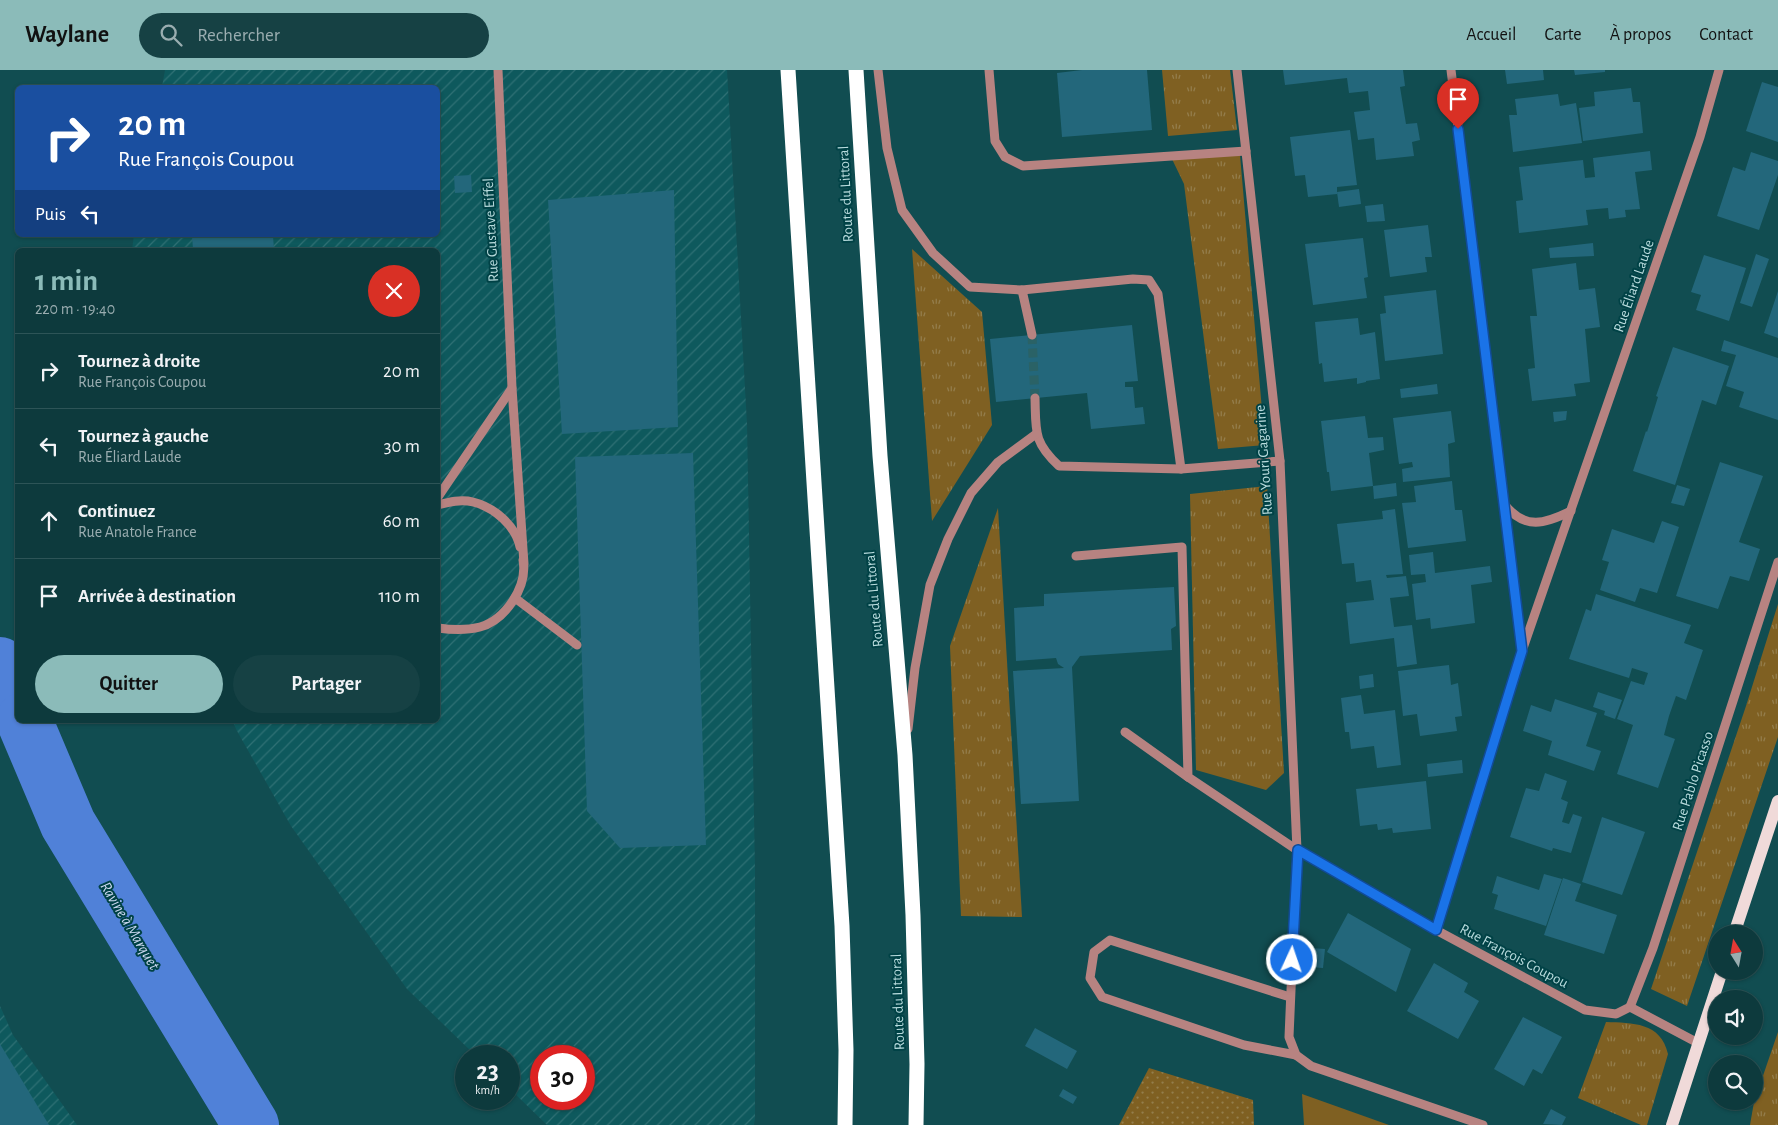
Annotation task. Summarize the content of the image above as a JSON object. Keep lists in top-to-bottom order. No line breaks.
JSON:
{"streets":{"highway":["Route du Littoral"],"street":["Rue Gustave Eiffel","Rue Éliard Laude","Rue Youri Gagarine","Rue Pablo Picasso","Rue François Coupou"]},"crossings":[["Rue Éliard Laude","Rue François Coupou"],["Rue Youri Gagarine","Rue François Coupou"],["Rue Pablo Picasso","Rue François Coupou"]],"water":["Ravine à Marquet"],"north":"top","page":{"header":"Waylane","search":"Rechercher","nav":["Accueil","Carte","À propos","Contact"],"turn":["20 m","Rue François Coupou"],"then":"Puis","heading":["1 min","220 m · 19:40"],"list":[{"name":"Tournez à droite","note":"Rue François Coupou","value":"20 m"},{"name":"Tournez à gauche","note":"Rue Éliard Laude","value":"30 m"},{"name":"Continuez","note":"Rue Anatole France","value":"60 m"},{"name":"Arrivée à destination","value":"110 m"}],"buttons":["Quitter","Partager"],"speed":"23 km/h","limit":"30"}}
